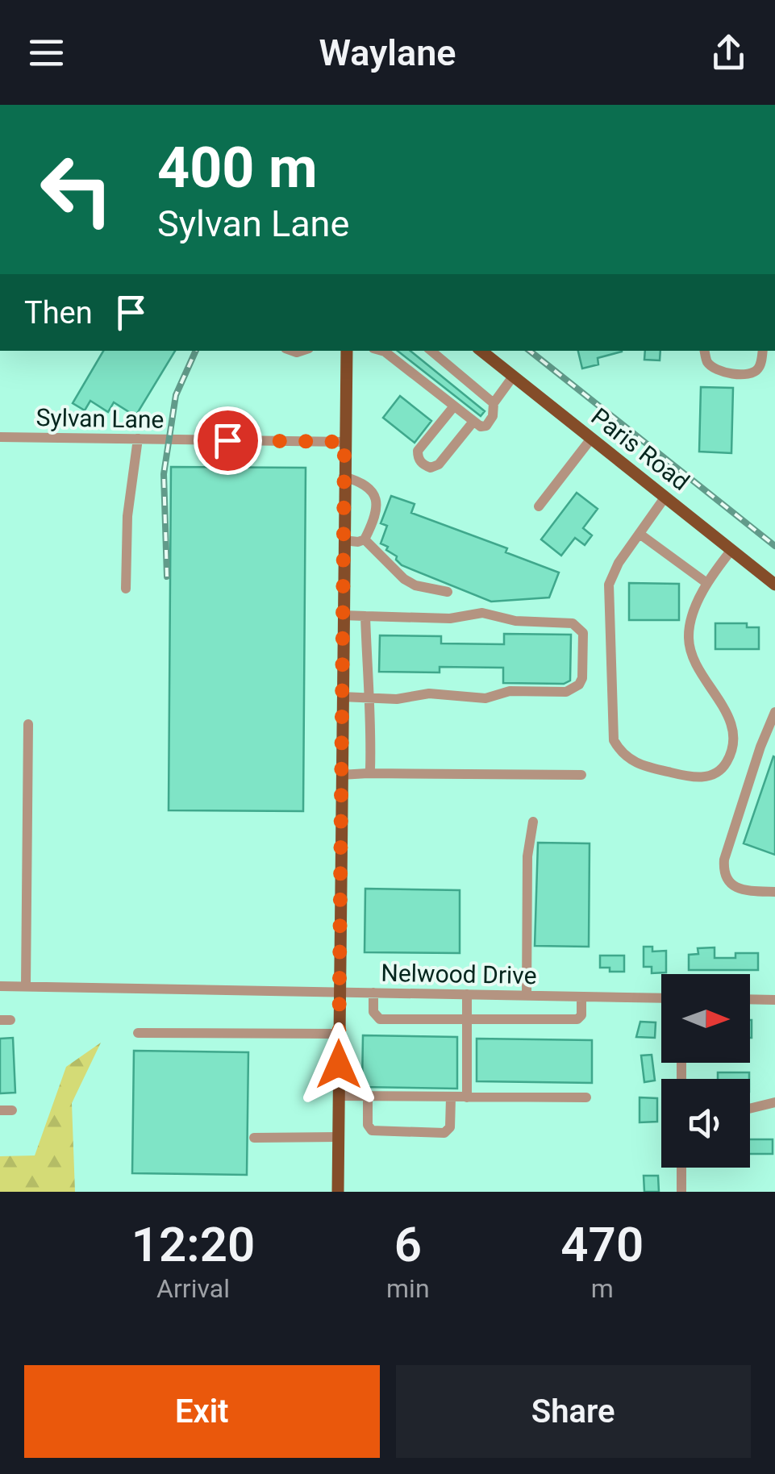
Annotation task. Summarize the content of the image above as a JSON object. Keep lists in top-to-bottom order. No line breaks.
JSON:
{"streets":{"main road":["Paris Road"],"street":["Sylvan Lane","Nelwood Drive"]},"north":"right","page":{"header":"Waylane","turn":["400 m","Sylvan Lane"],"then":"Then","eta":["12:20","Arrival","6","min","470","m"],"buttons":["Exit","Share"]}}
